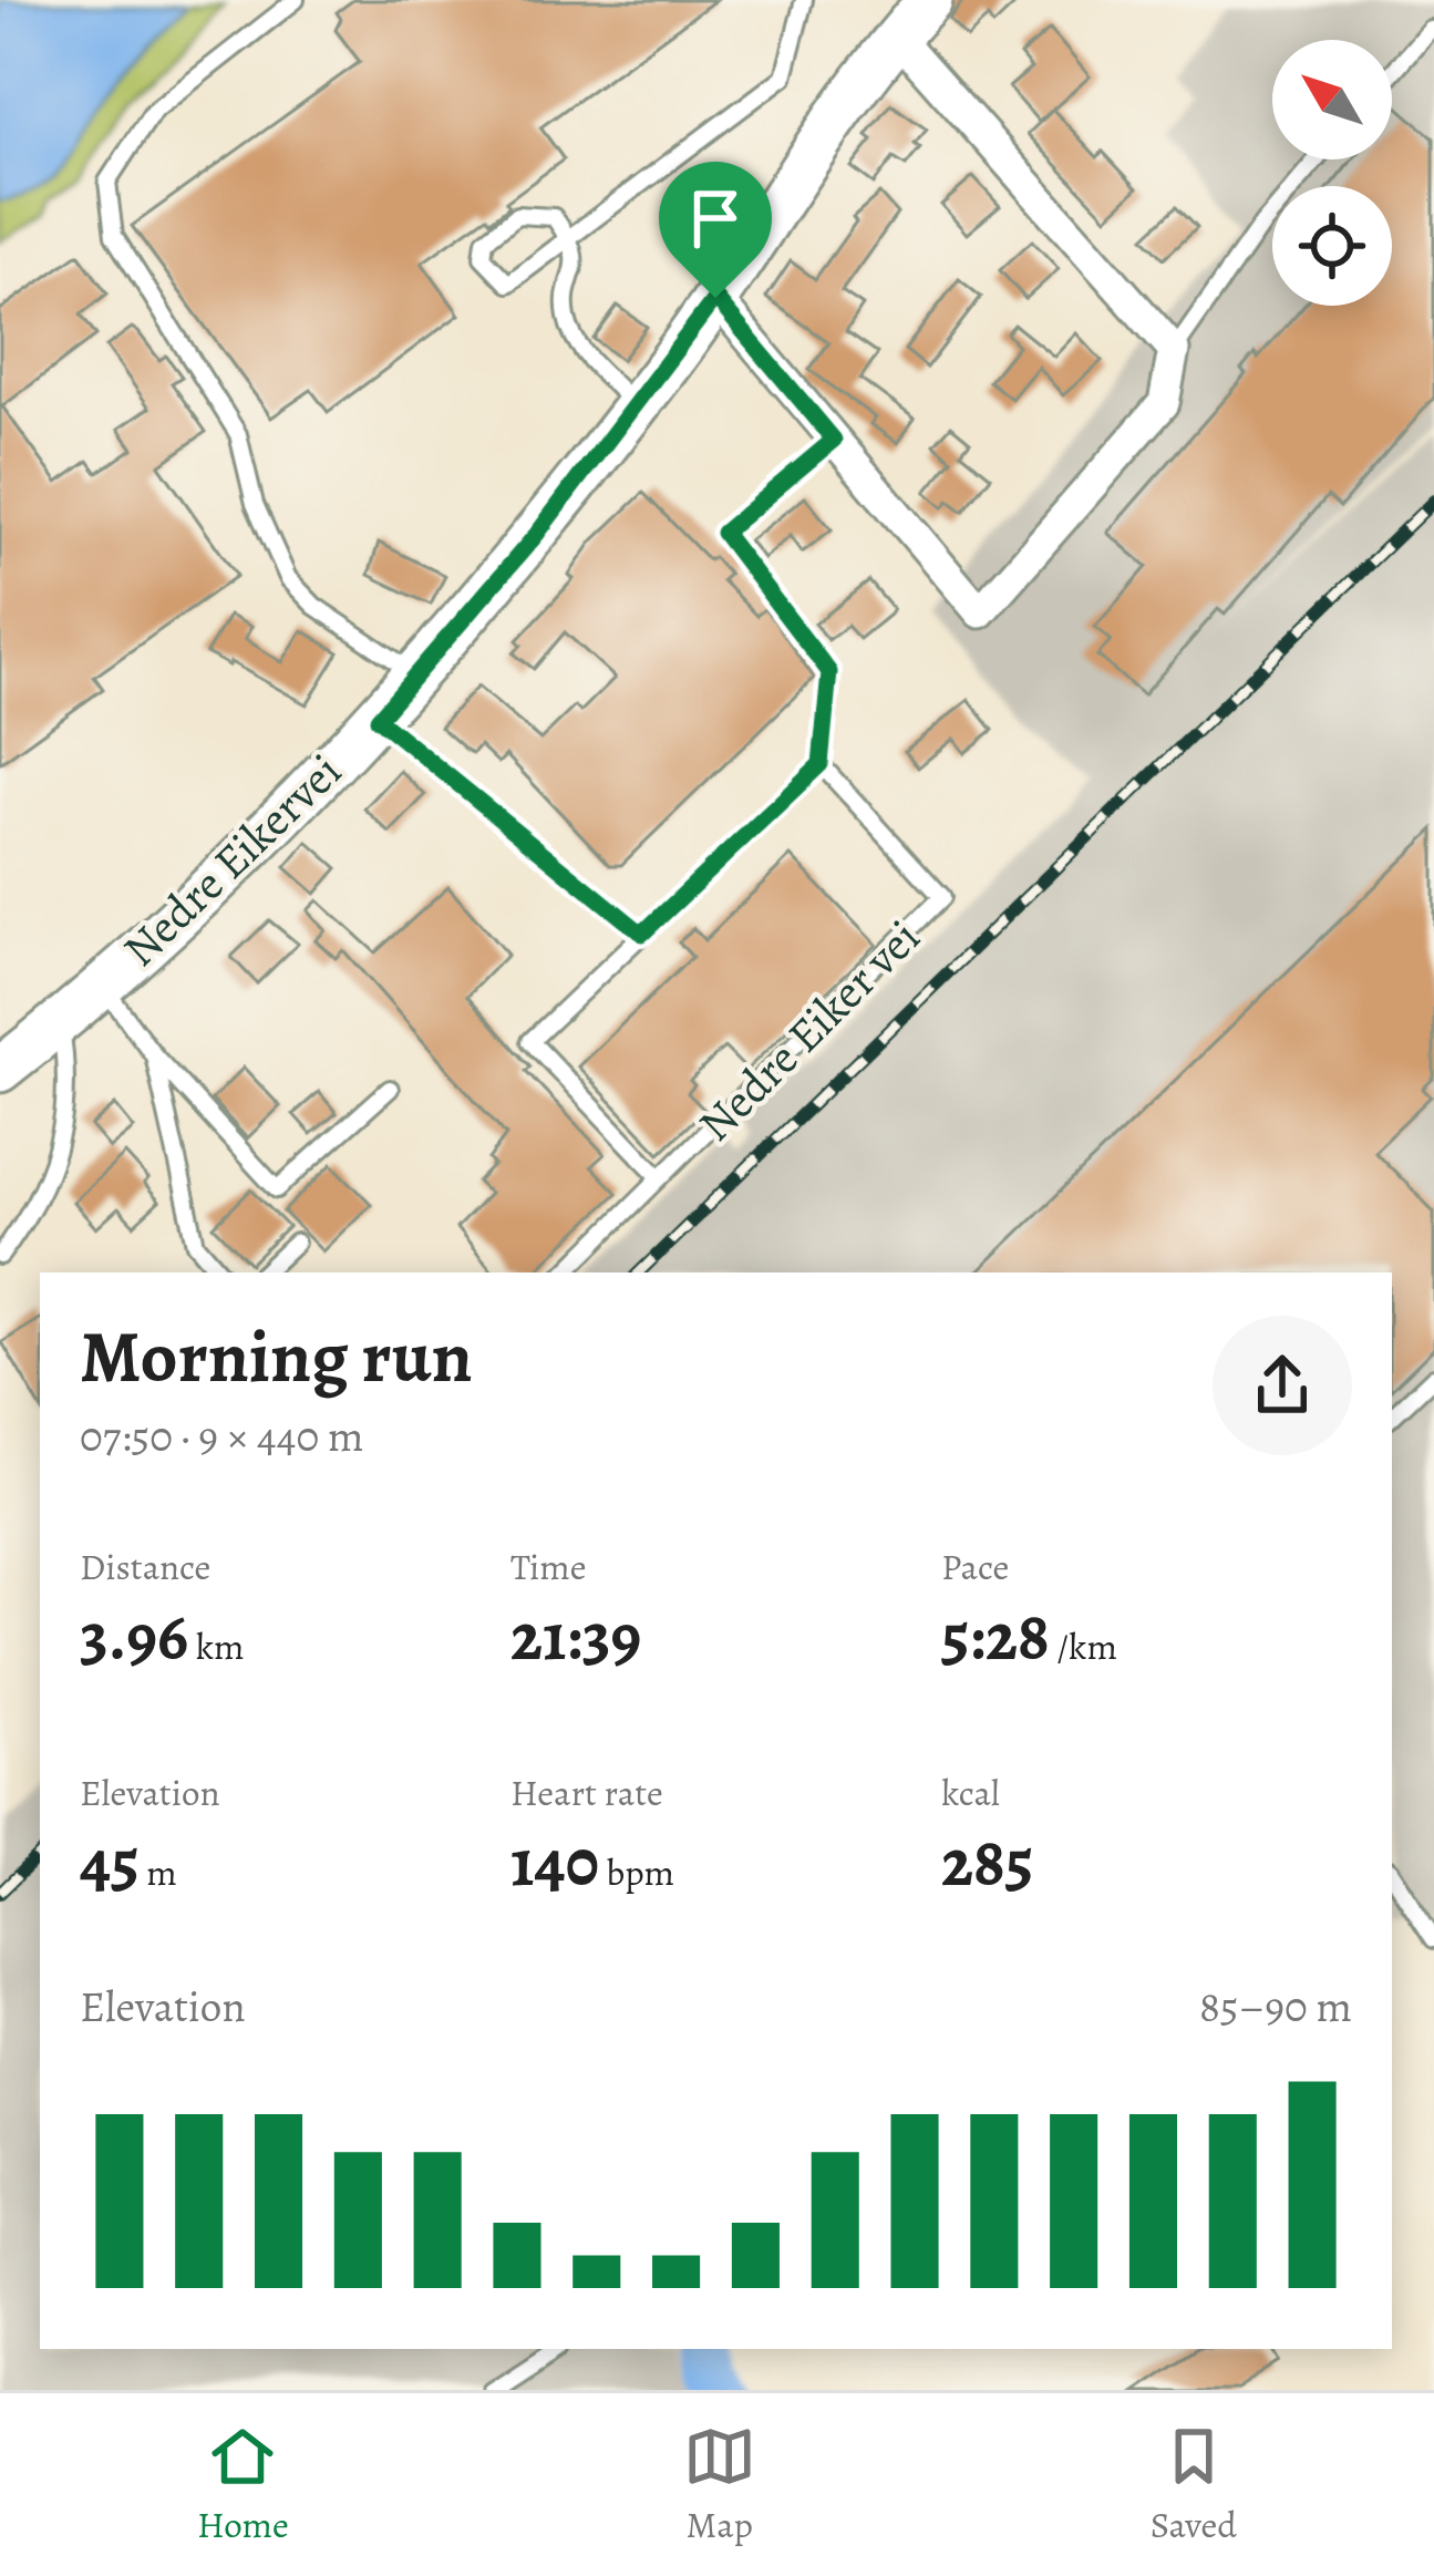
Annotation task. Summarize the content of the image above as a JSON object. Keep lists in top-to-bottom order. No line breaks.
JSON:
{"streets":{"main road":["Nedre Eikervei"],"lane":["Nedre Eiker vei"]},"north":"top left","page":{"heading":["Morning run","07:50 · 9 × 440 m"],"stats":[["Distance","3.96 km"],["Time","21:39"],["Pace","5:28 /km"],["Elevation","45 m"],["Heart rate","140 bpm"],["kcal","285"]],"chart":["Elevation","85–90 m"],"tabs":["Home","Map","Saved"]}}
